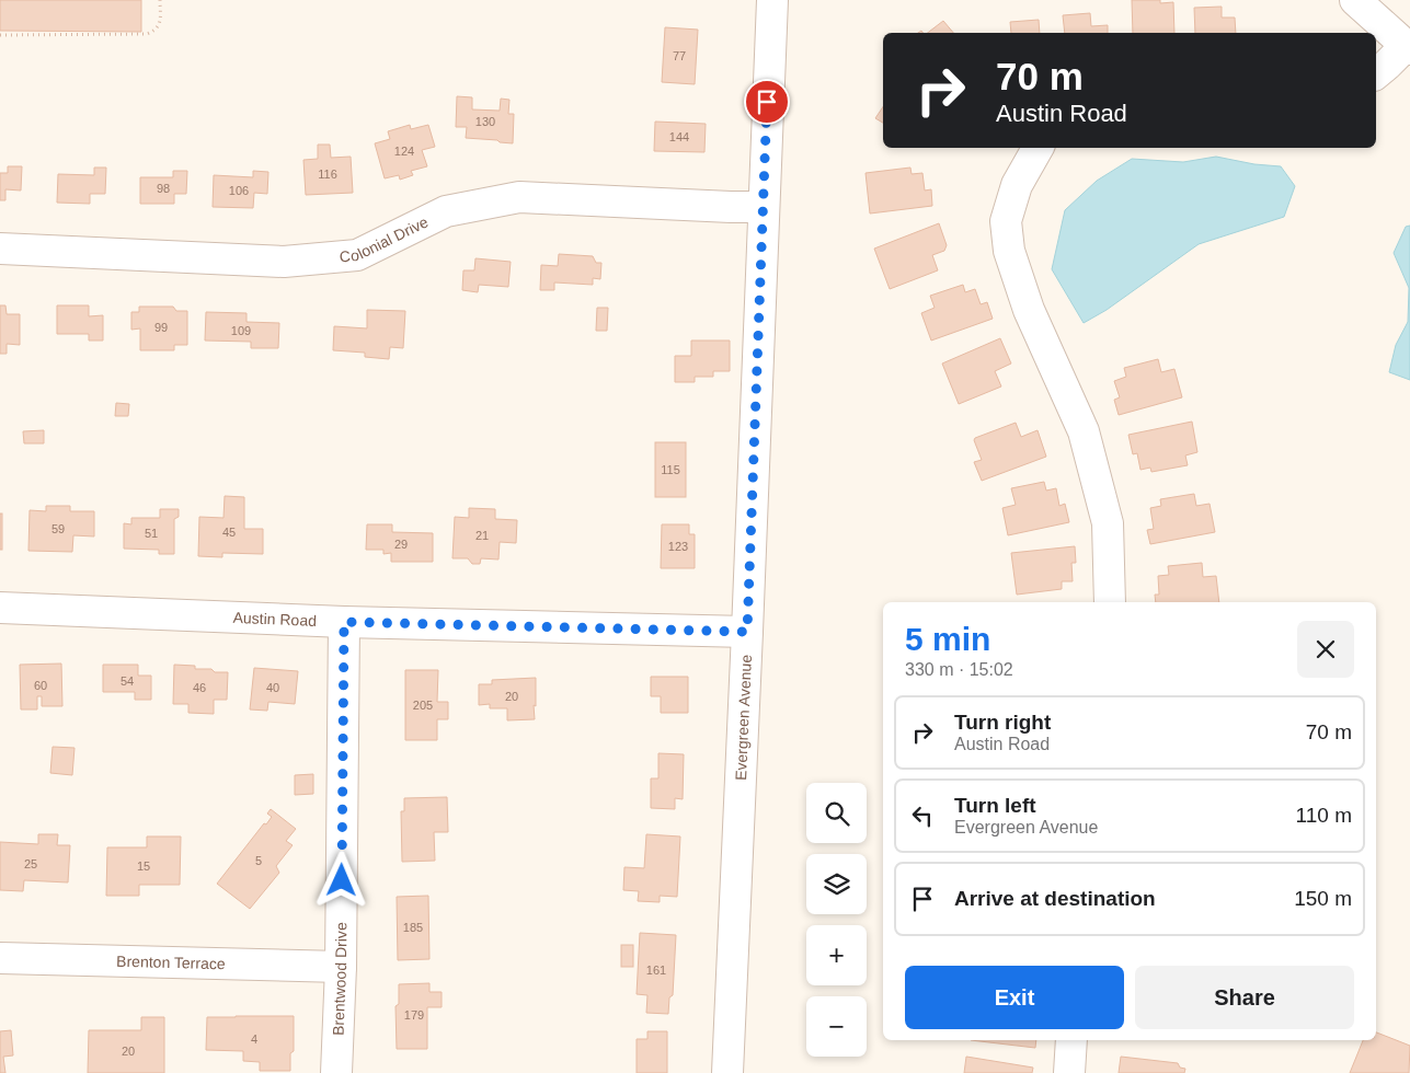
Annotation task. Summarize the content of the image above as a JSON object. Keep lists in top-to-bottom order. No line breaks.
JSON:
{"streets":{"street":["Colonial Drive","Austin Road","Evergreen Avenue","Brenton Terrace","Brentwood Drive"]},"crossings":[["Colonial Drive","Evergreen Avenue"],["Austin Road","Evergreen Avenue"],["Austin Road","Brentwood Drive"],["Brenton Terrace","Brentwood Drive"]],"house_numbers":["77","130","144","124","116","98","106","99","109","115","59","45","51","21","29","123","54","60","46","40","20","205","5","25","15","185","161","179","4","20"],"page":{"turn":["70 m","Austin Road"],"heading":["5 min","330 m · 15:02"],"list":[{"name":"Turn right","note":"Austin Road","value":"70 m"},{"name":"Turn left","note":"Evergreen Avenue","value":"110 m"},{"name":"Arrive at destination","value":"150 m"}],"map_buttons":["+","−"],"buttons":["Exit","Share"]}}
